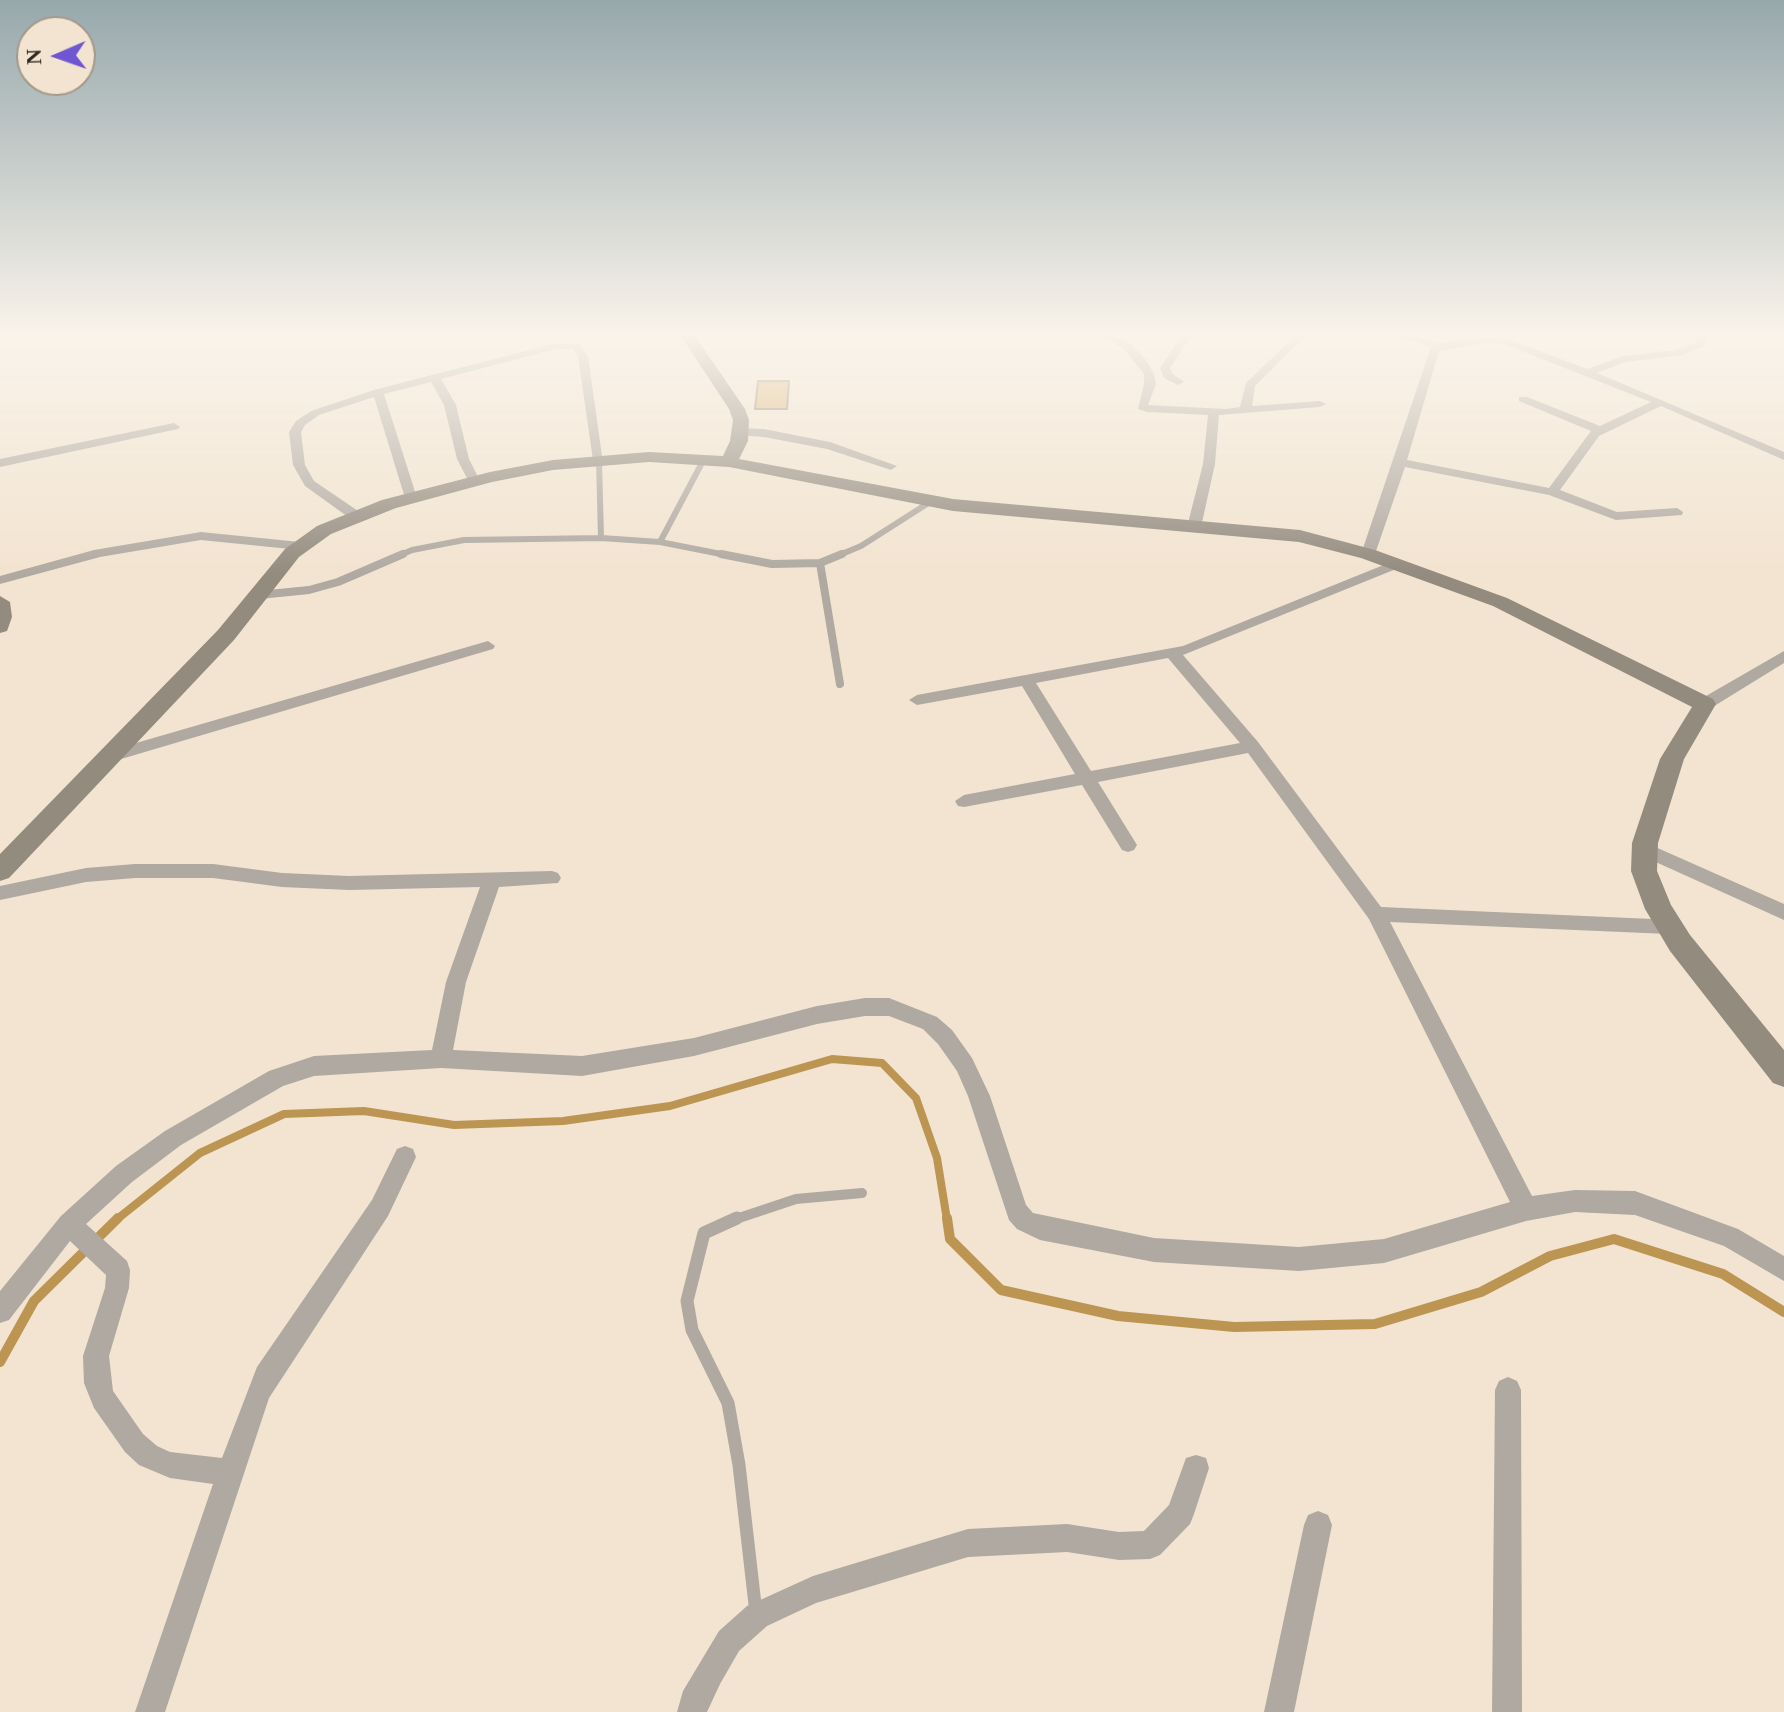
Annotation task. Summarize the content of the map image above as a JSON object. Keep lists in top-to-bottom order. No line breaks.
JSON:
{"north":"left"}
